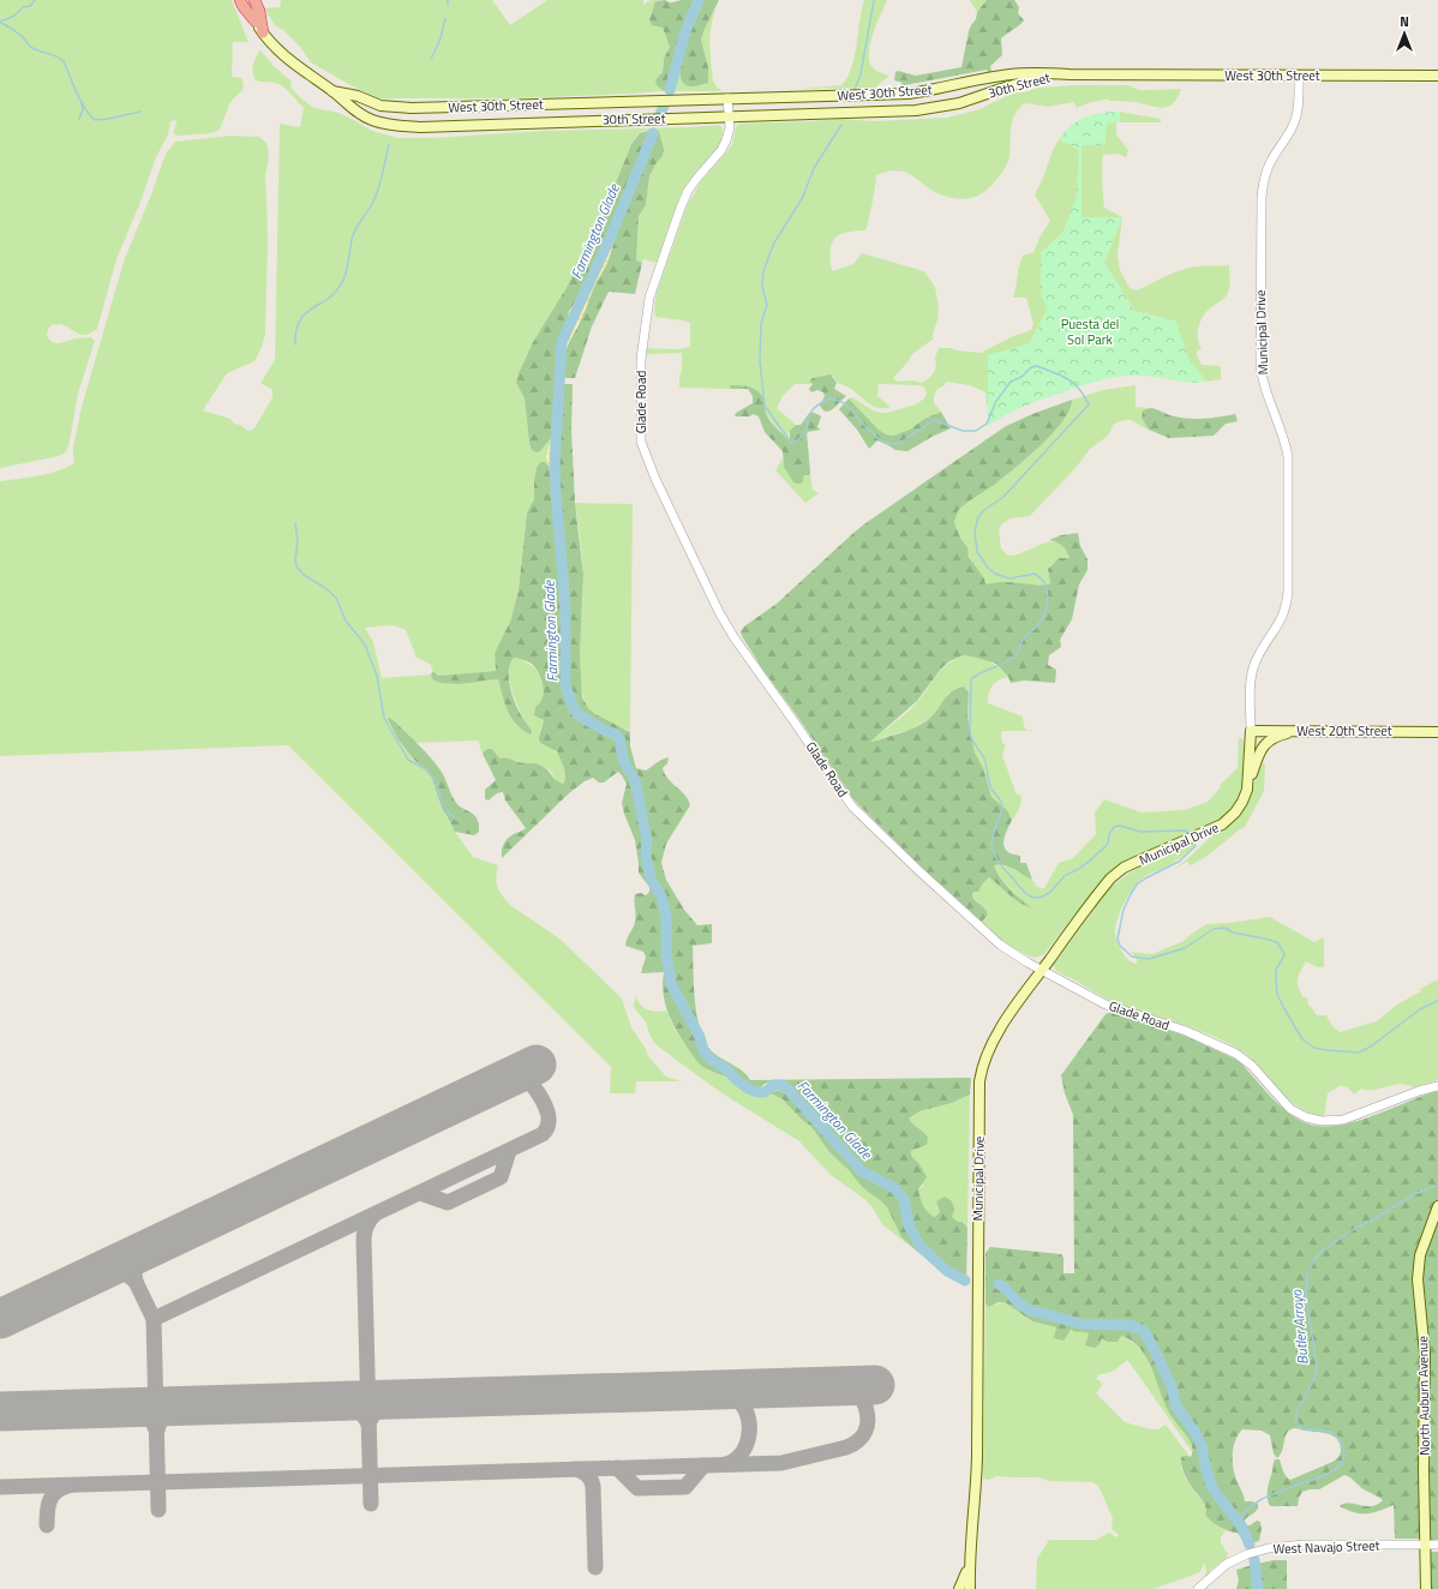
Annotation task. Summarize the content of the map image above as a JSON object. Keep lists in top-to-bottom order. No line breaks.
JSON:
{"streets":{"main road":["West 30th Street","30th Street","Municipal Drive","West 20th Street","North Auburn Avenue"],"street":["Glade Road","West Navajo Street"]},"crossings":[["West 30th Street","30th Street"],["West 30th Street","Municipal Drive"],["West 30th Street","Glade Road"],["30th Street","Glade Road"],["Municipal Drive","Glade Road"],["Municipal Drive","West 20th Street"],["North Auburn Avenue","West Navajo Street"]],"water":["Farmington Glade","Butler Arroyo"],"parks":["Puesta del Sol Park"],"north":"top"}
